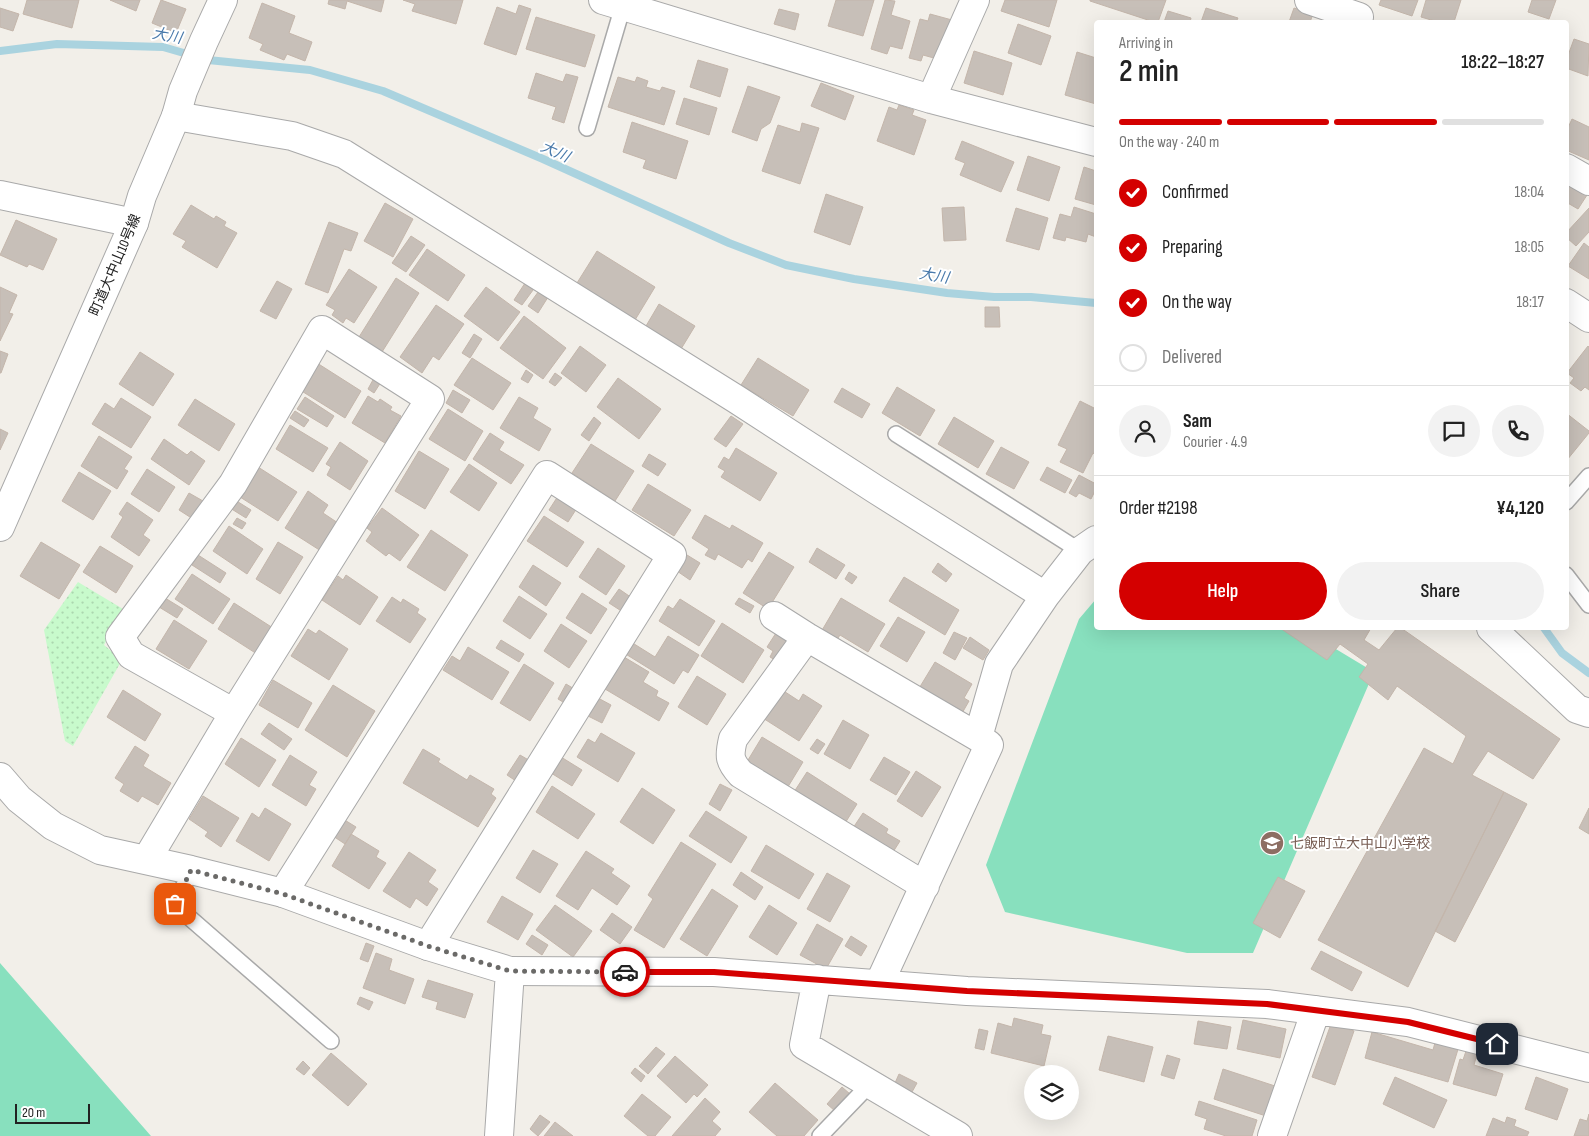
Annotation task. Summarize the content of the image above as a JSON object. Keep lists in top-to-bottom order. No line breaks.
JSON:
{"streets":{"street":["町道大中山10号線"]},"water":["大川"],"places":{"school or university":["七飯町立大中山小学校"]},"scale_bar":"20 m","page":{"heading":["2 min","Arriving in","18:22–18:27"],"panel":["Sam","Courier · 4.9","Order #2198","¥4,120"],"bar":"On the way · 240 m","list":[["Confirmed","18:04"],["Preparing","18:05"],["On the way","18:17"],"Delivered"],"buttons":["Help","Share"],"scale":"20 m"}}
